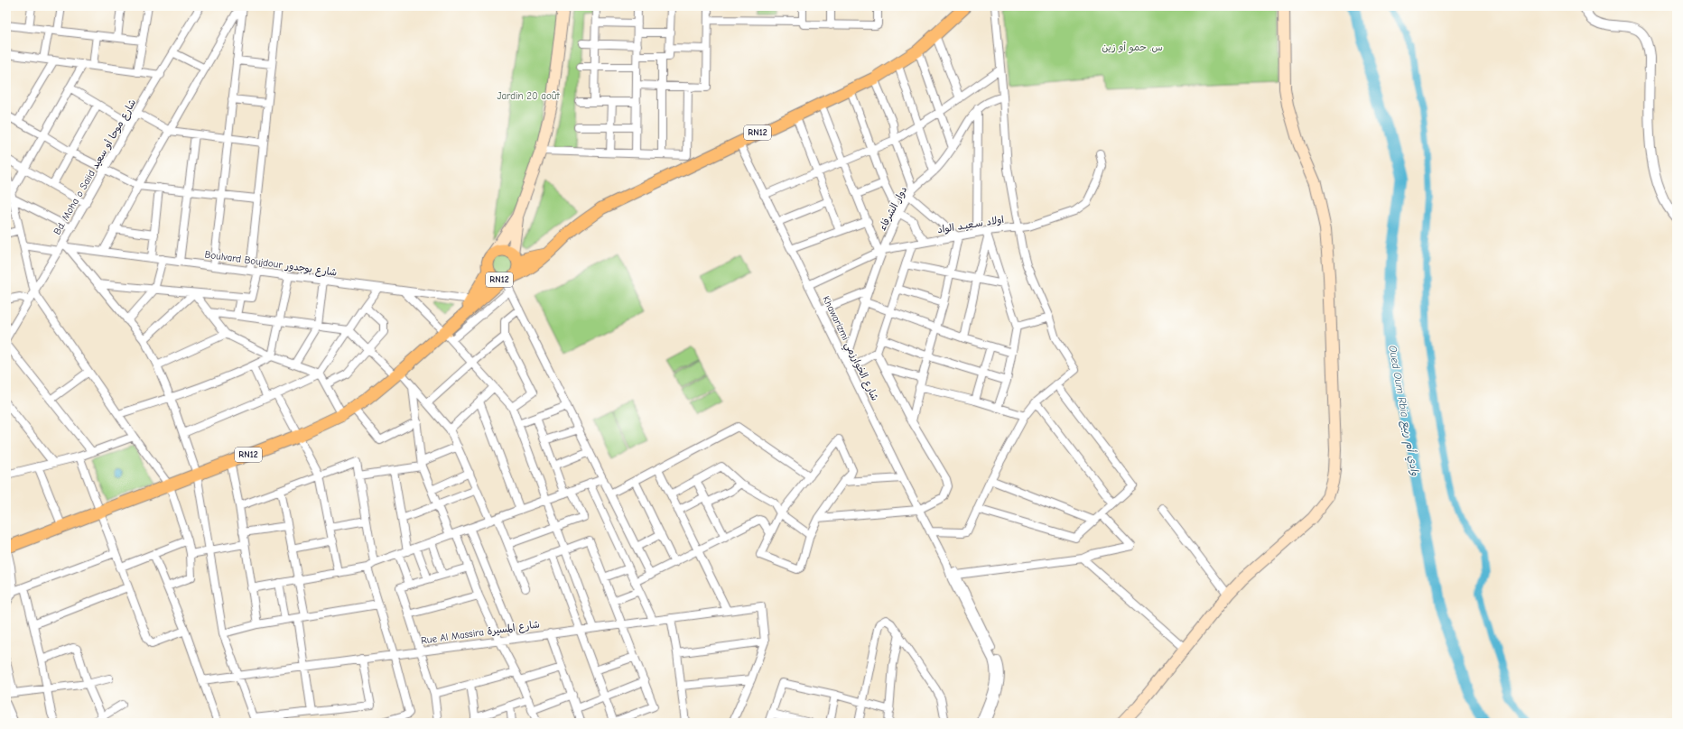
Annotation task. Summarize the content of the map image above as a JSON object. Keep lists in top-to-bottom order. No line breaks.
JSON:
{"streets":{"main road":["RN12"],"street":["Bd. Moha o Saiid شارع موحا أو سعيد","دوار الشرفاء","اولاد سـعيـد الواد","Boulvard Boujdour شارع بوجدور","Khawarizmi شارع الخوارزمي","Rue Al Massira شارع المسيرة"]},"crossings":[["RN12","Boulvard Boujdour شارع بوجدور"],["RN12","Khawarizmi شارع الخوارزمي"],["Bd. Moha o Saiid شارع موحا أو سعيد","Boulvard Boujdour شارع بوجدور"],["دوار الشرفاء","اولاد سـعيـد الواد"],["دوار الشرفاء","Khawarizmi شارع الخوارزمي"],["اولاد سـعيـد الواد","Khawarizmi شارع الخوارزمي"]],"water":["Oued Oum Rbia وادي أم ربيع"],"parks":["س. حمو أو زين","Jardin 20 août"]}
